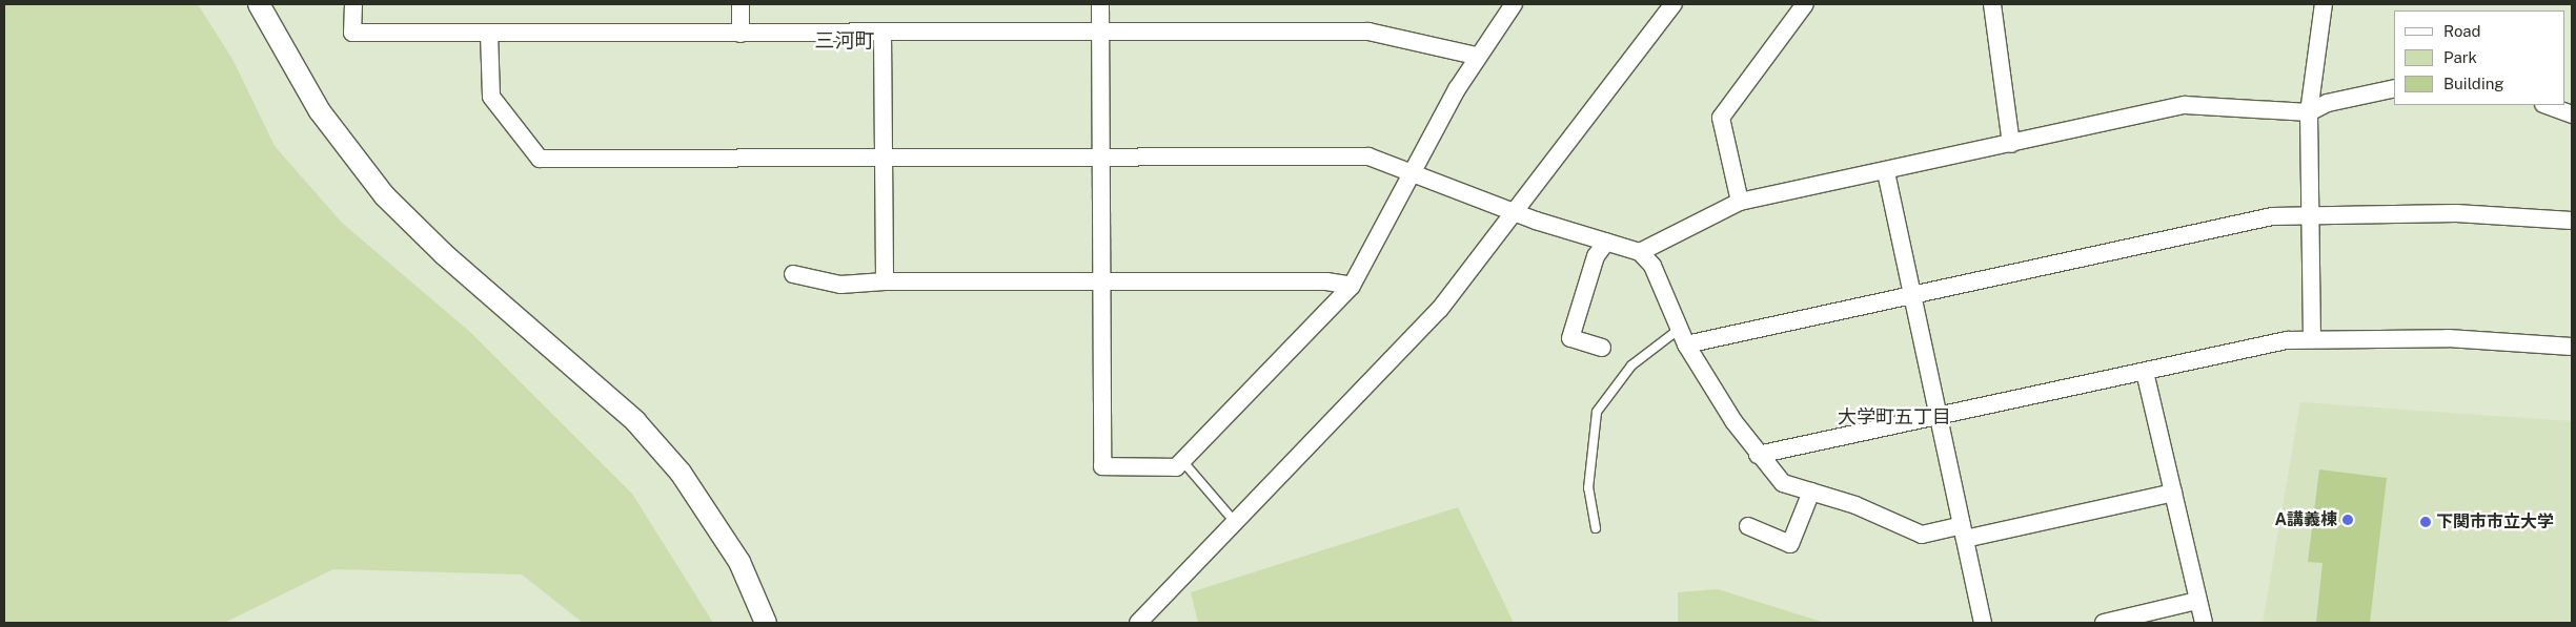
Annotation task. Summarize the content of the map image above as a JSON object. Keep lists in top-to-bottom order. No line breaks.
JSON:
{"districts":["三河町","大学町五丁目"],"places":["A講義棟","下関市市立大学"],"legend":["Road","Park","Building"]}
